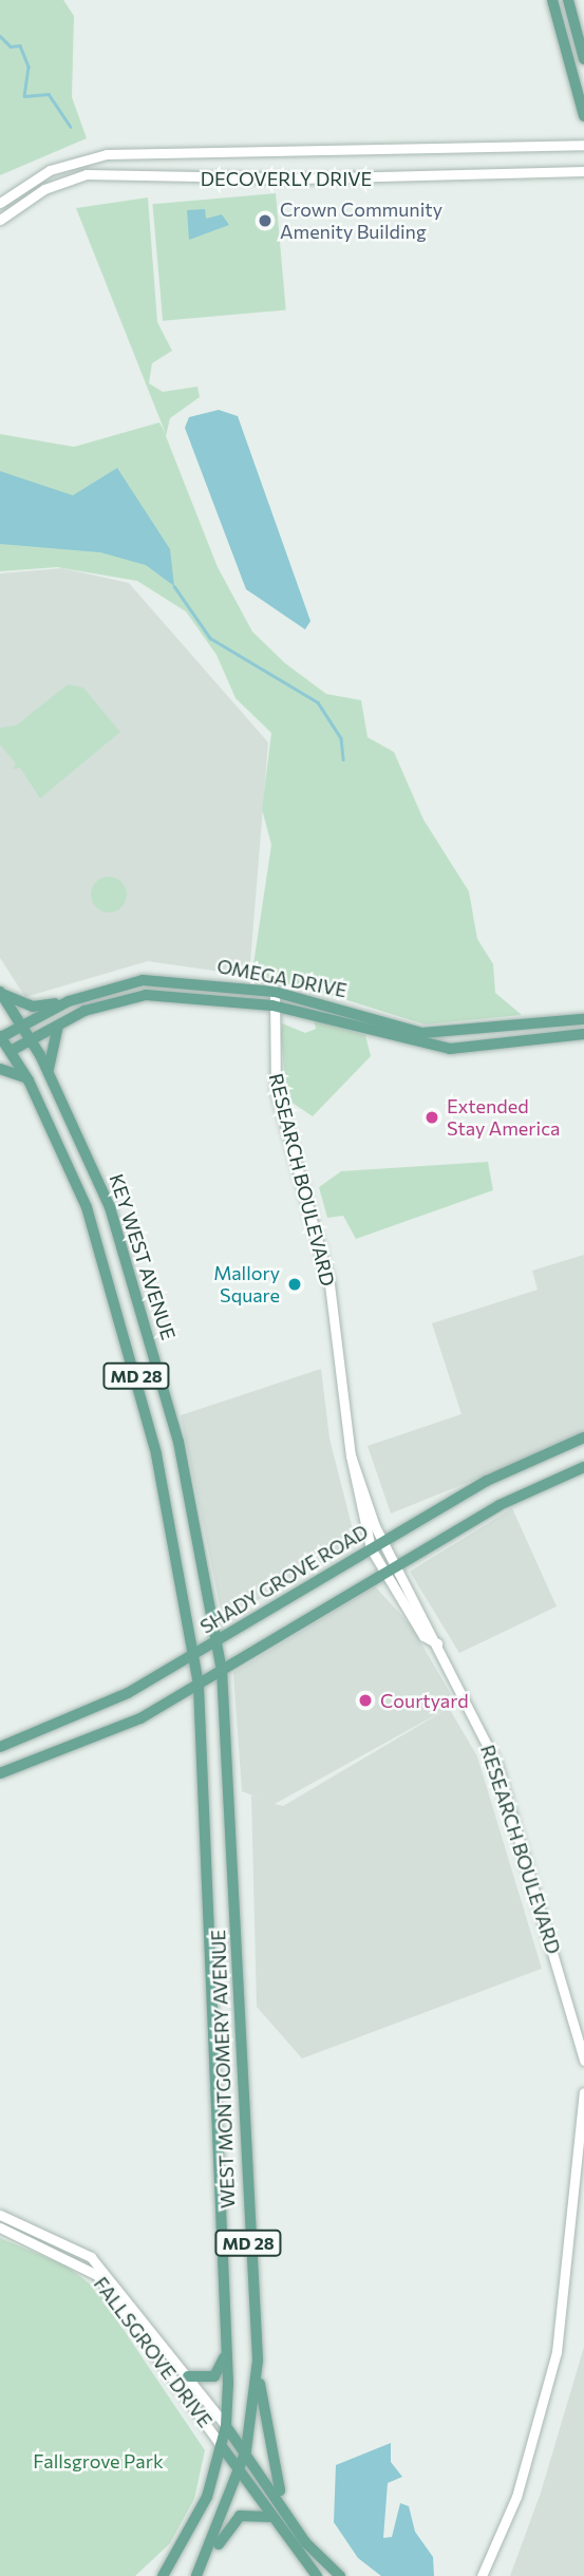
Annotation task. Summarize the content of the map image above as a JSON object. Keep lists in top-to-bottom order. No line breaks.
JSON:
{"streets":{"main road":["OMEGA DRIVE","KEY WEST AVENUE","MD 28","SHADY GROVE ROAD","WEST MONTGOMERY AVENUE"],"street":["DECOVERLY DRIVE","RESEARCH BOULEVARD","FALLSGROVE DRIVE"]},"crossings":[["OMEGA DRIVE","RESEARCH BOULEVARD"],["OMEGA DRIVE","KEY WEST AVENUE"],["RESEARCH BOULEVARD","SHADY GROVE ROAD"],["KEY WEST AVENUE","SHADY GROVE ROAD"],["KEY WEST AVENUE","WEST MONTGOMERY AVENUE"],["MD 28","WEST MONTGOMERY AVENUE"],["MD 28","FALLSGROVE DRIVE"],["SHADY GROVE ROAD","WEST MONTGOMERY AVENUE"]],"parks":["Fallsgrove Park"],"places":["Crown Community Amenity Building","Extended Stay America","Mallory Square","Courtyard"]}
